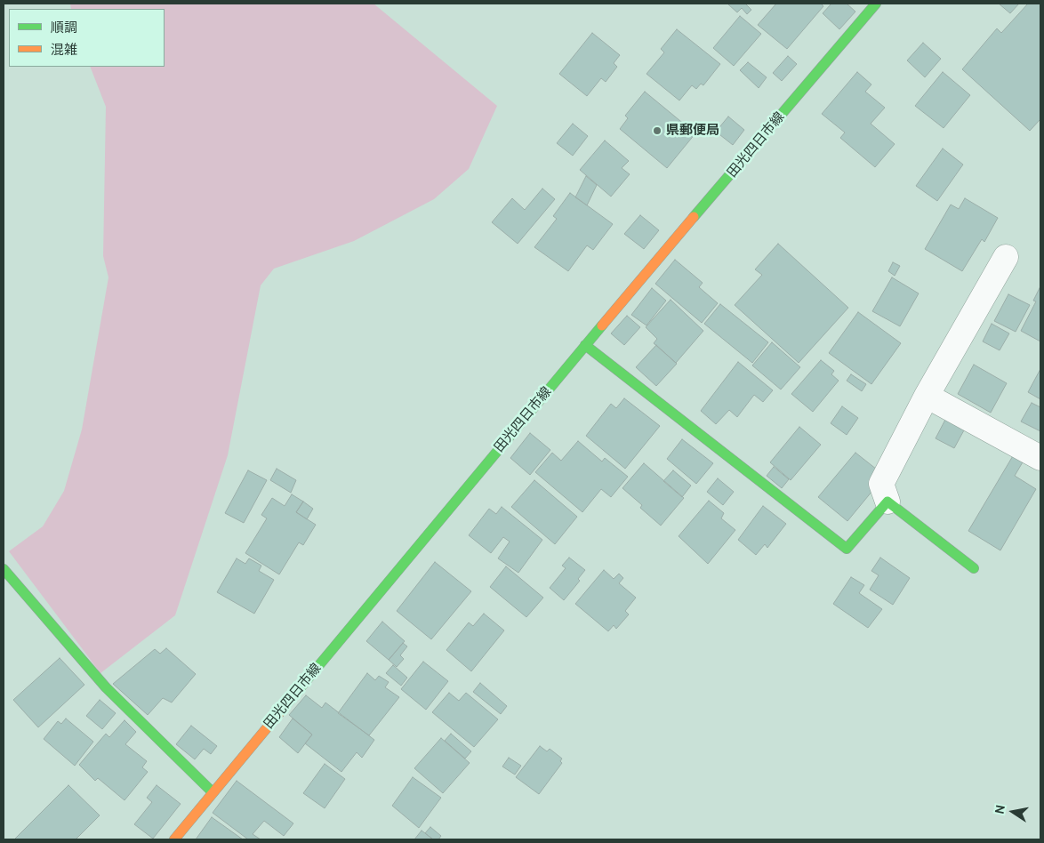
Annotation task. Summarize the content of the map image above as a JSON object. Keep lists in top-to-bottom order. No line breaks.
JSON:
{"streets":{"main road":["田光四日市線"]},"places":["県郵便局"],"legend":["順調","混雑"],"north":"left"}
